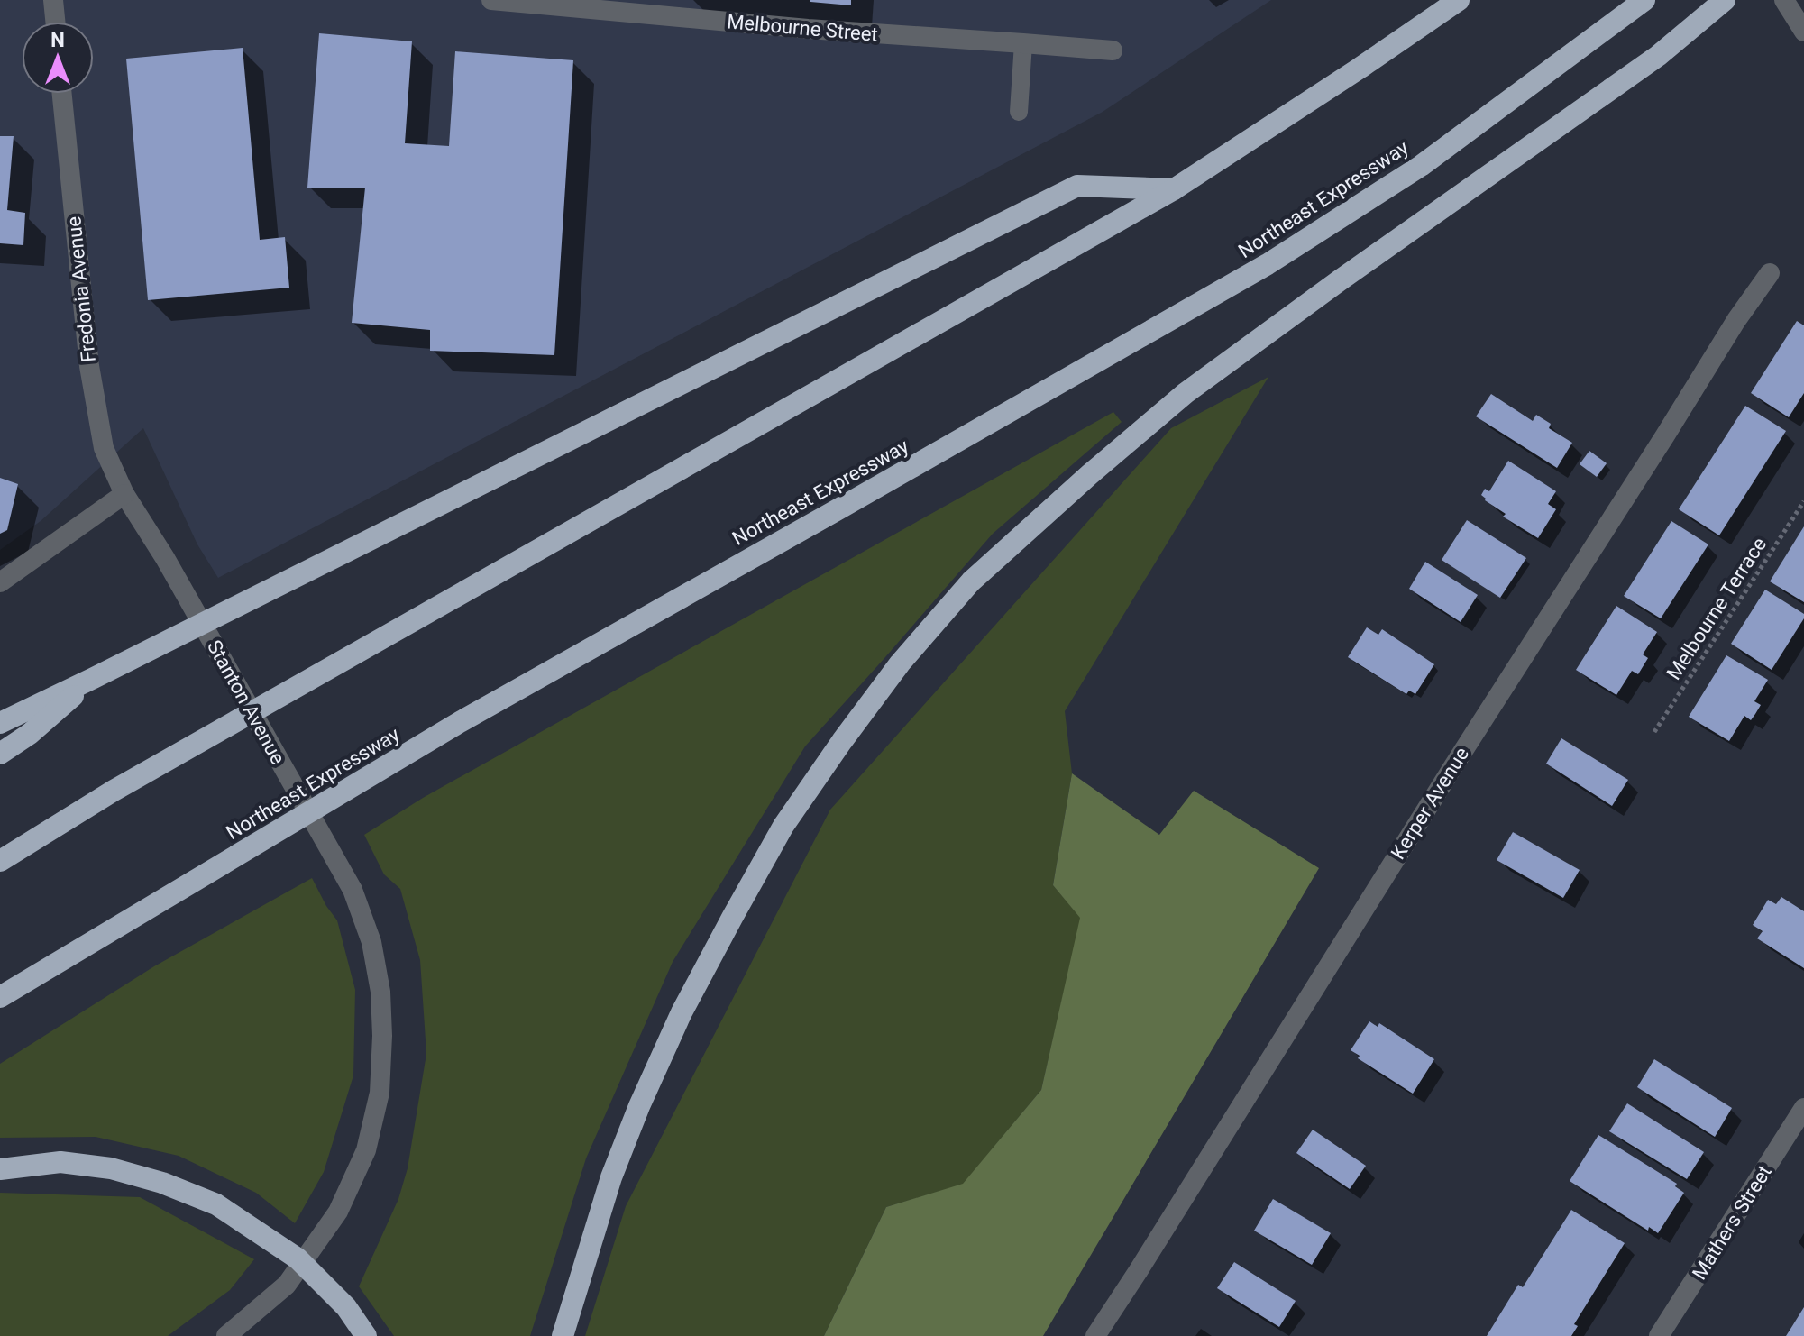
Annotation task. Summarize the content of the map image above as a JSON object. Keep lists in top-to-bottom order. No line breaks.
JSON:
{"streets":{"highway":["Northeast Expressway"],"street":["Melbourne Street","Fredonia Avenue","Stanton Avenue","Kerper Avenue","Mathers Street"],"path":["Melbourne Terrace"]},"crossings":[["Fredonia Avenue","Stanton Avenue"]],"north":"top"}
